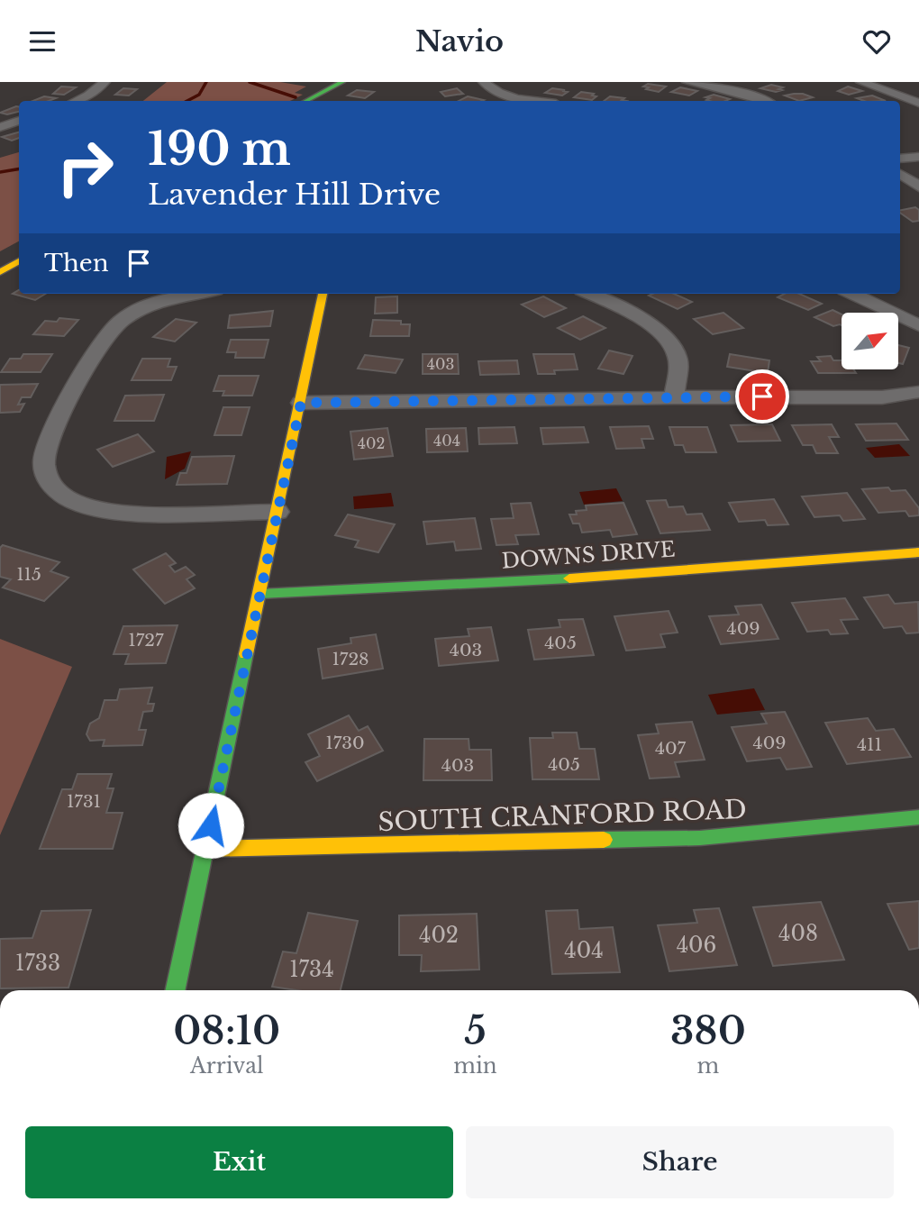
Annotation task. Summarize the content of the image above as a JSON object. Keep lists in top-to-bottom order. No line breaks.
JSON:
{"streets":{"street":["DOWNS DRIVE","SOUTH CRANFORD ROAD"]},"house_numbers":["403","404","402","115","409","1727","405","403","1728","1730","409","411","407","405","403","1731","408","402","406","404","1733","1734"],"north":"top right","page":{"header":"Navio","turn":["190 m","Lavender Hill Drive"],"then":"Then","eta":["08:10","Arrival","5","min","380","m"],"buttons":["Exit","Share"]}}
